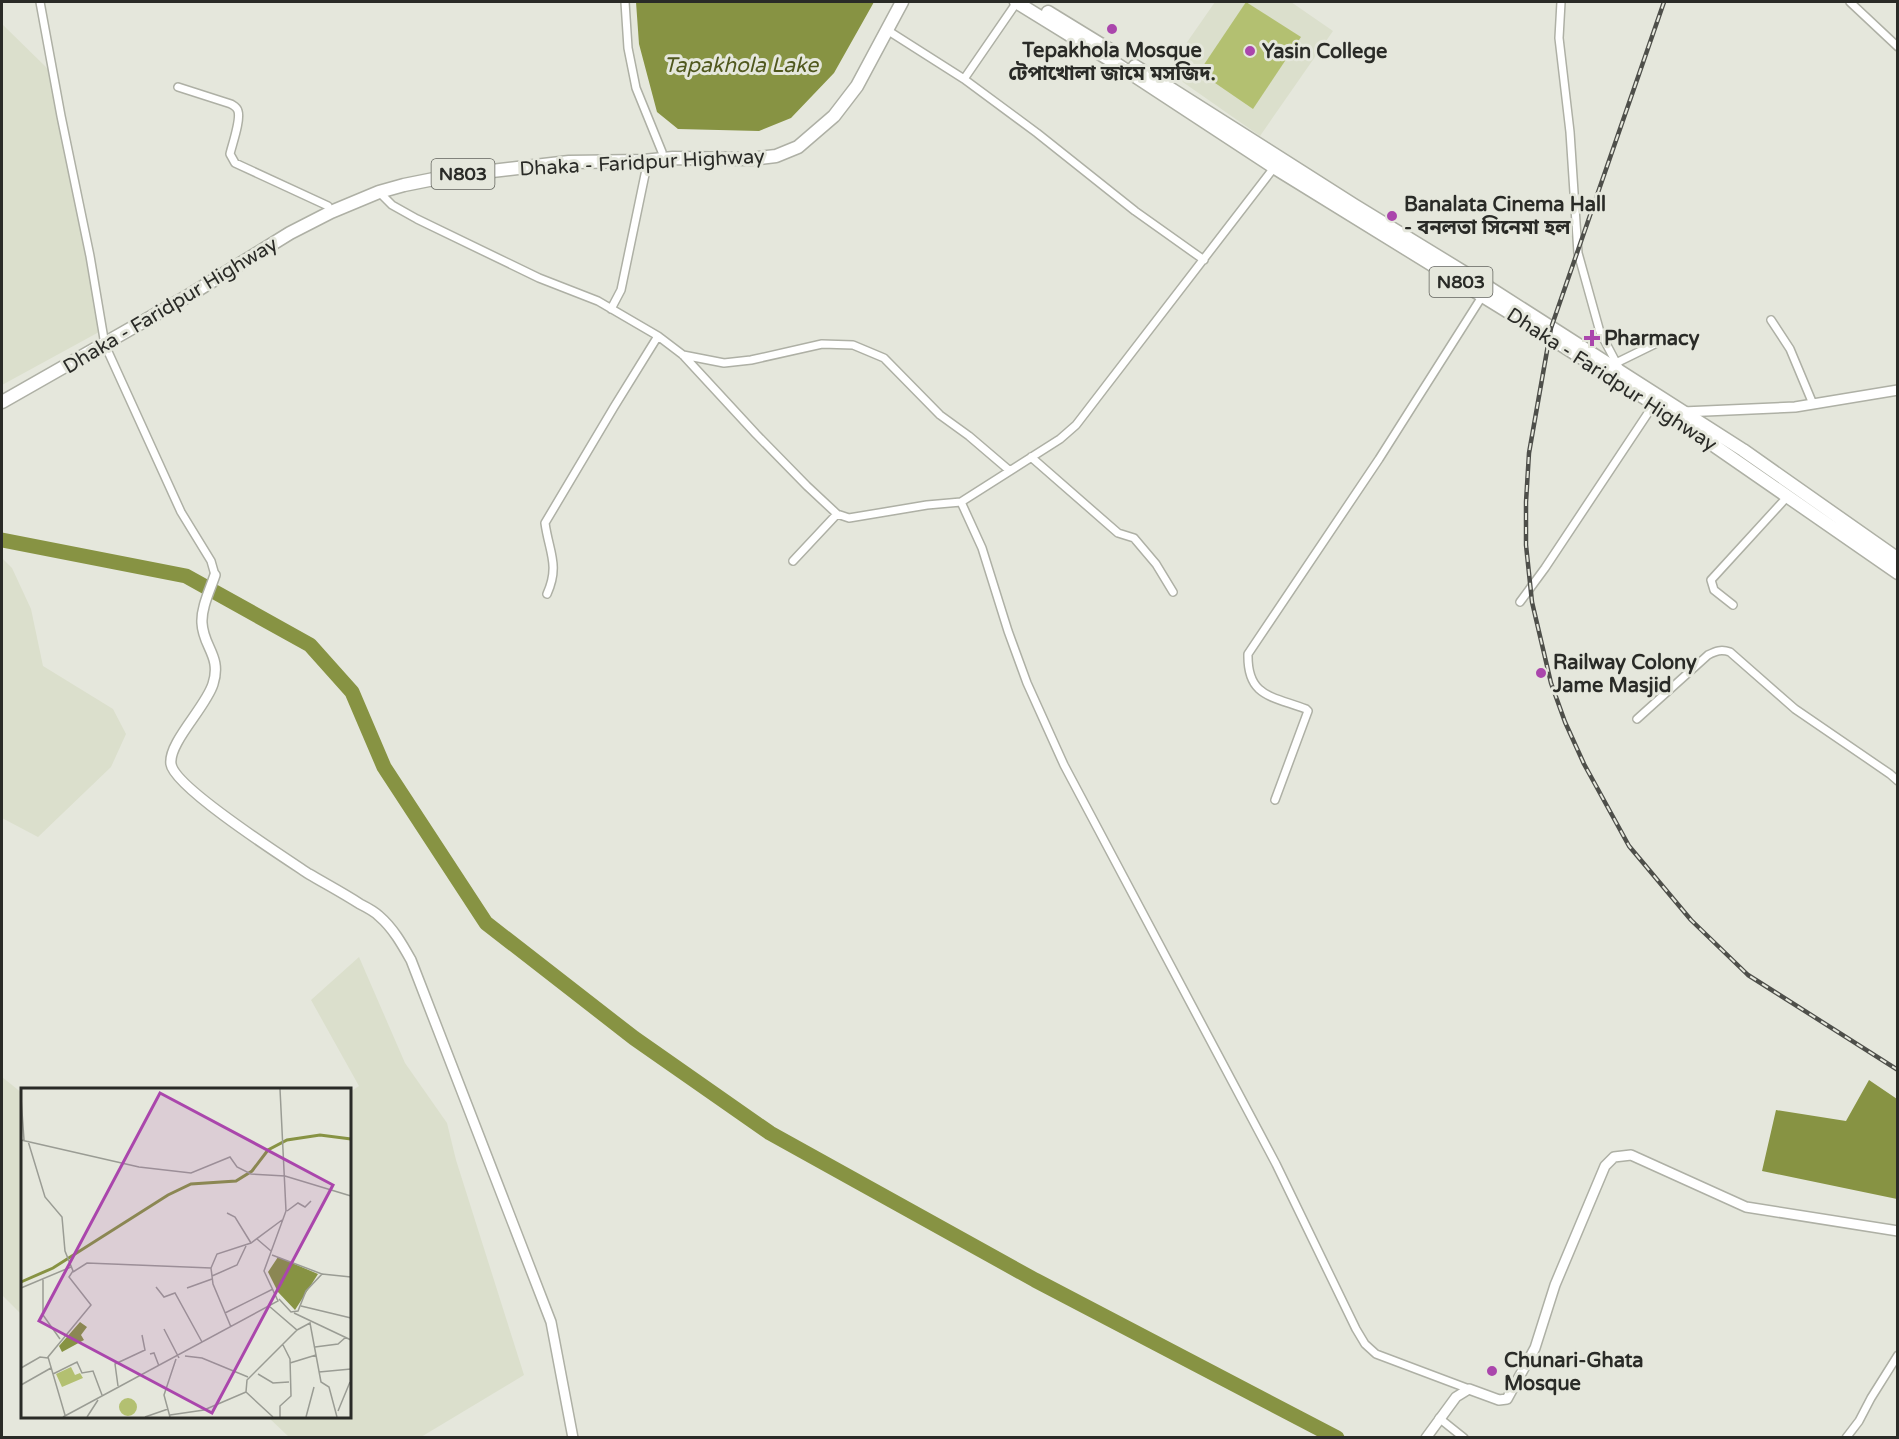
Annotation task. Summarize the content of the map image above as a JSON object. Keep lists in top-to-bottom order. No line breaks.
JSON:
{"streets":{"highway":["Dhaka - Faridpur Highway","N803"]},"water":["Tapakhola Lake"],"places":{"other":["Tepakhola Mosque টেপাখোলা জামে মসজিদ.","Yasin College","Banalata Cinema Hall - বনলতা সিনেমা হল","Railway Colony Jame Masjid","Chunari-Ghata Mosque"],"health":["Pharmacy"]}}
